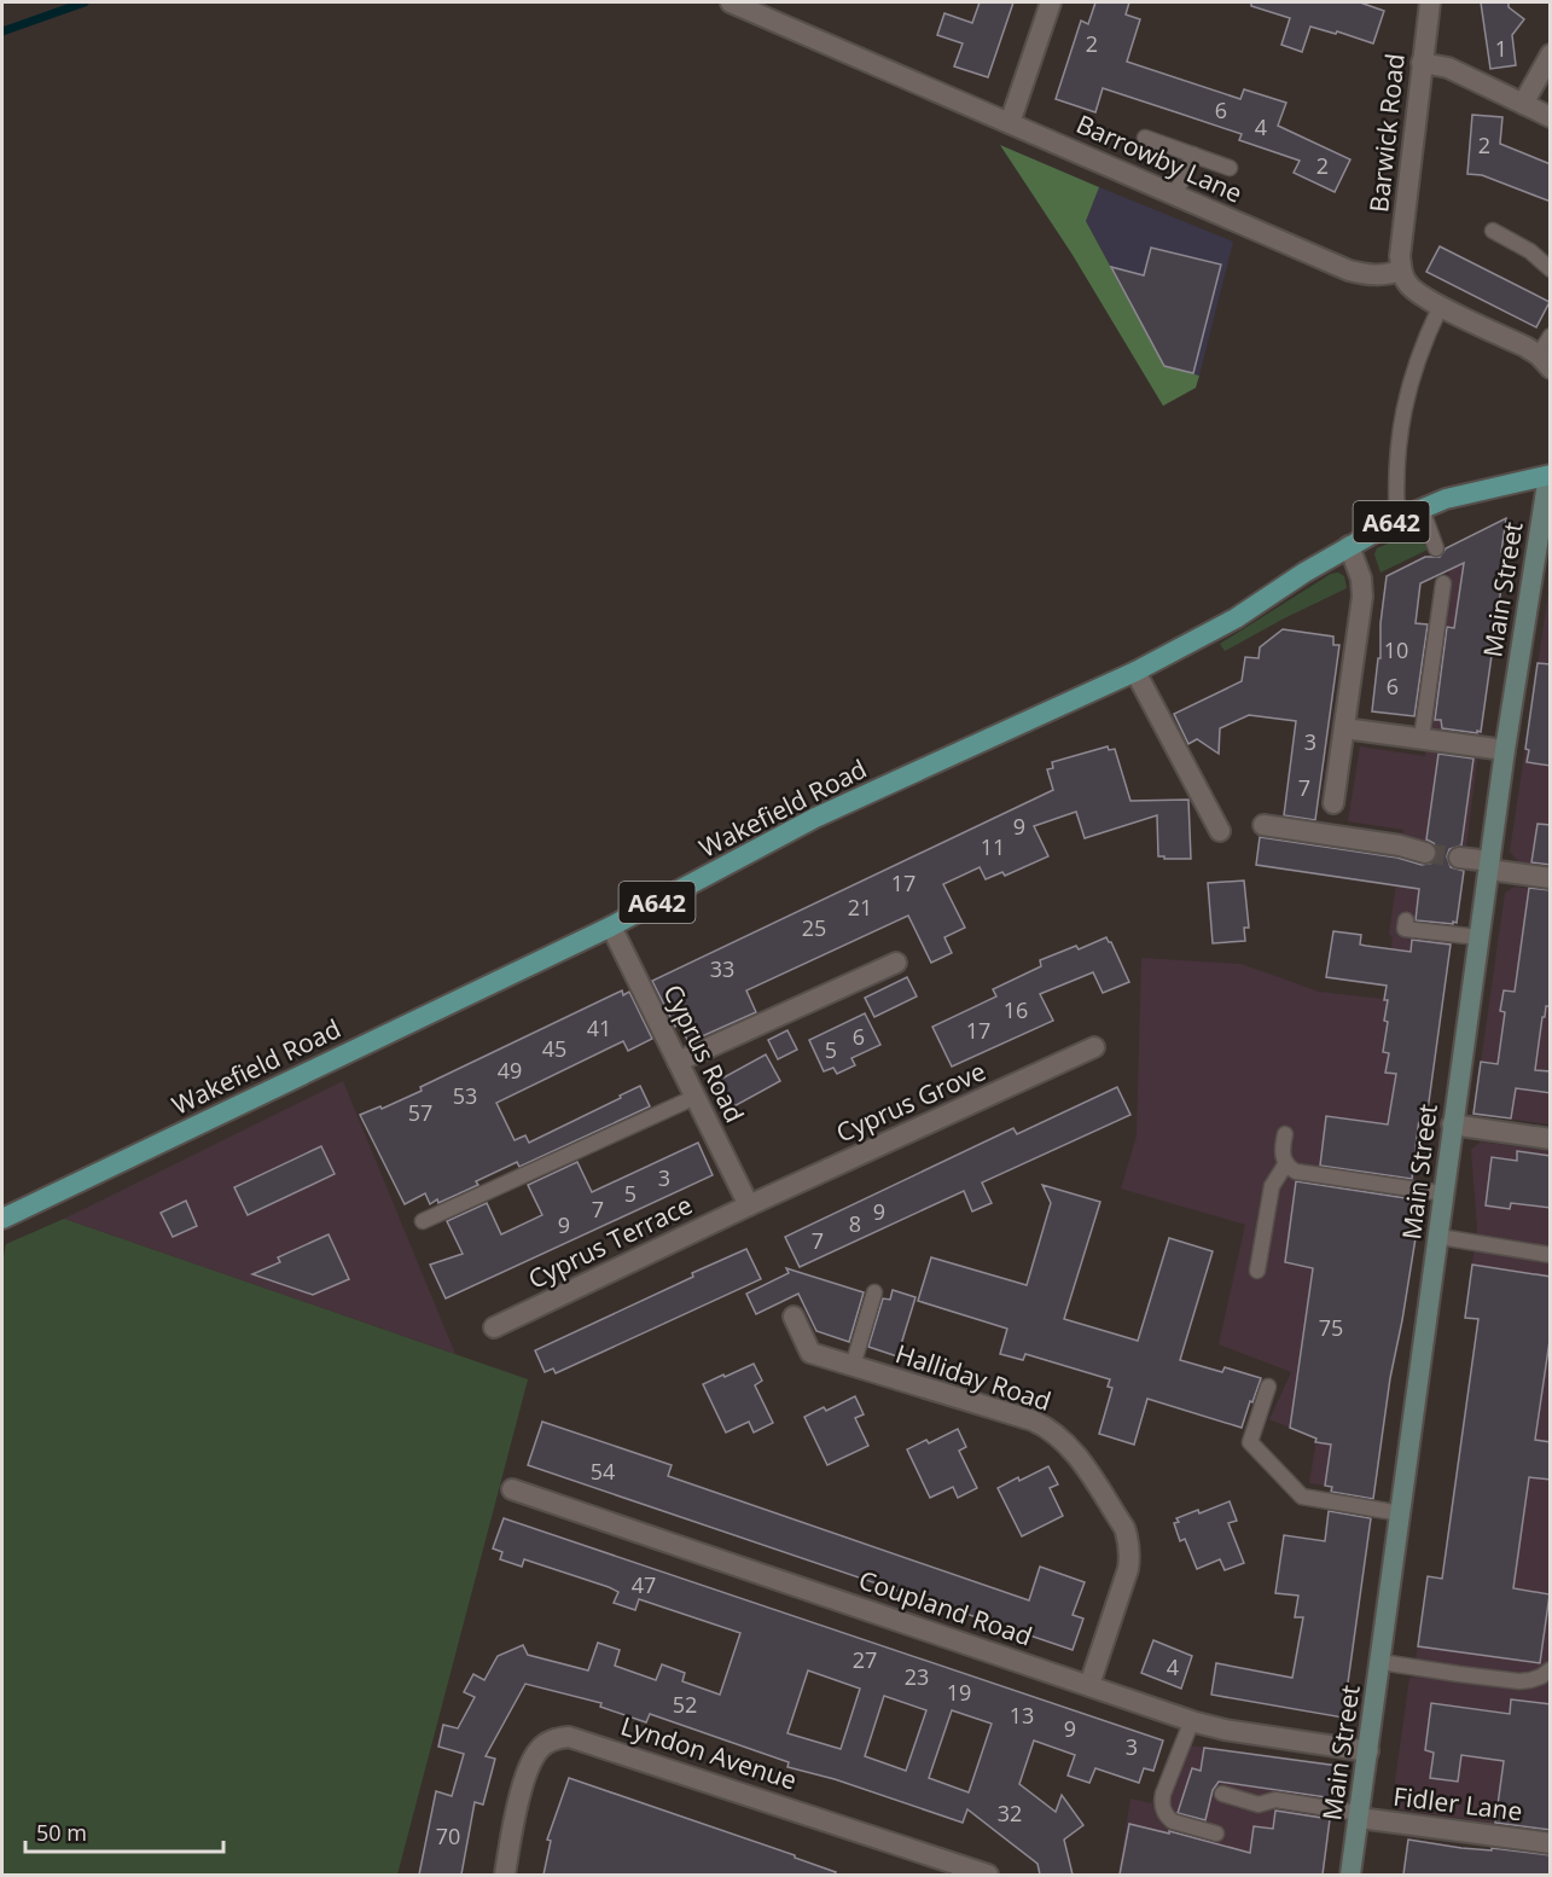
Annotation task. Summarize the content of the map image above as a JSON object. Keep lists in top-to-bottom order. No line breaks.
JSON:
{"streets":{"main road":["A642","Main Street","Wakefield Road"],"street":["Barwick Road","Barrowby Lane","Cyprus Road","Cyprus Grove","Cyprus Terrace","Halliday Road","Coupland Road","Lyndon Avenue","Fidler Lane"]},"crossings":[["Barwick Road","Barrowby Lane"],["Main Street","Wakefield Road"],["Main Street","Coupland Road"],["Main Street","Fidler Lane"],["Wakefield Road","Cyprus Road"],["Cyprus Road","Cyprus Grove"],["Cyprus Road","Cyprus Terrace"],["Cyprus Grove","Cyprus Terrace"],["Halliday Road","Coupland Road"]],"house_numbers":["2","1","6","4","2","2","10","6","3","7","9","11","17","21","25","33","16","41","17","6","45","5","49","53","57","3","5","7","9","8","9","7","75","54","47","27","4","23","19","52","13","9","3","32","70"],"scale_bar":"50 m"}
